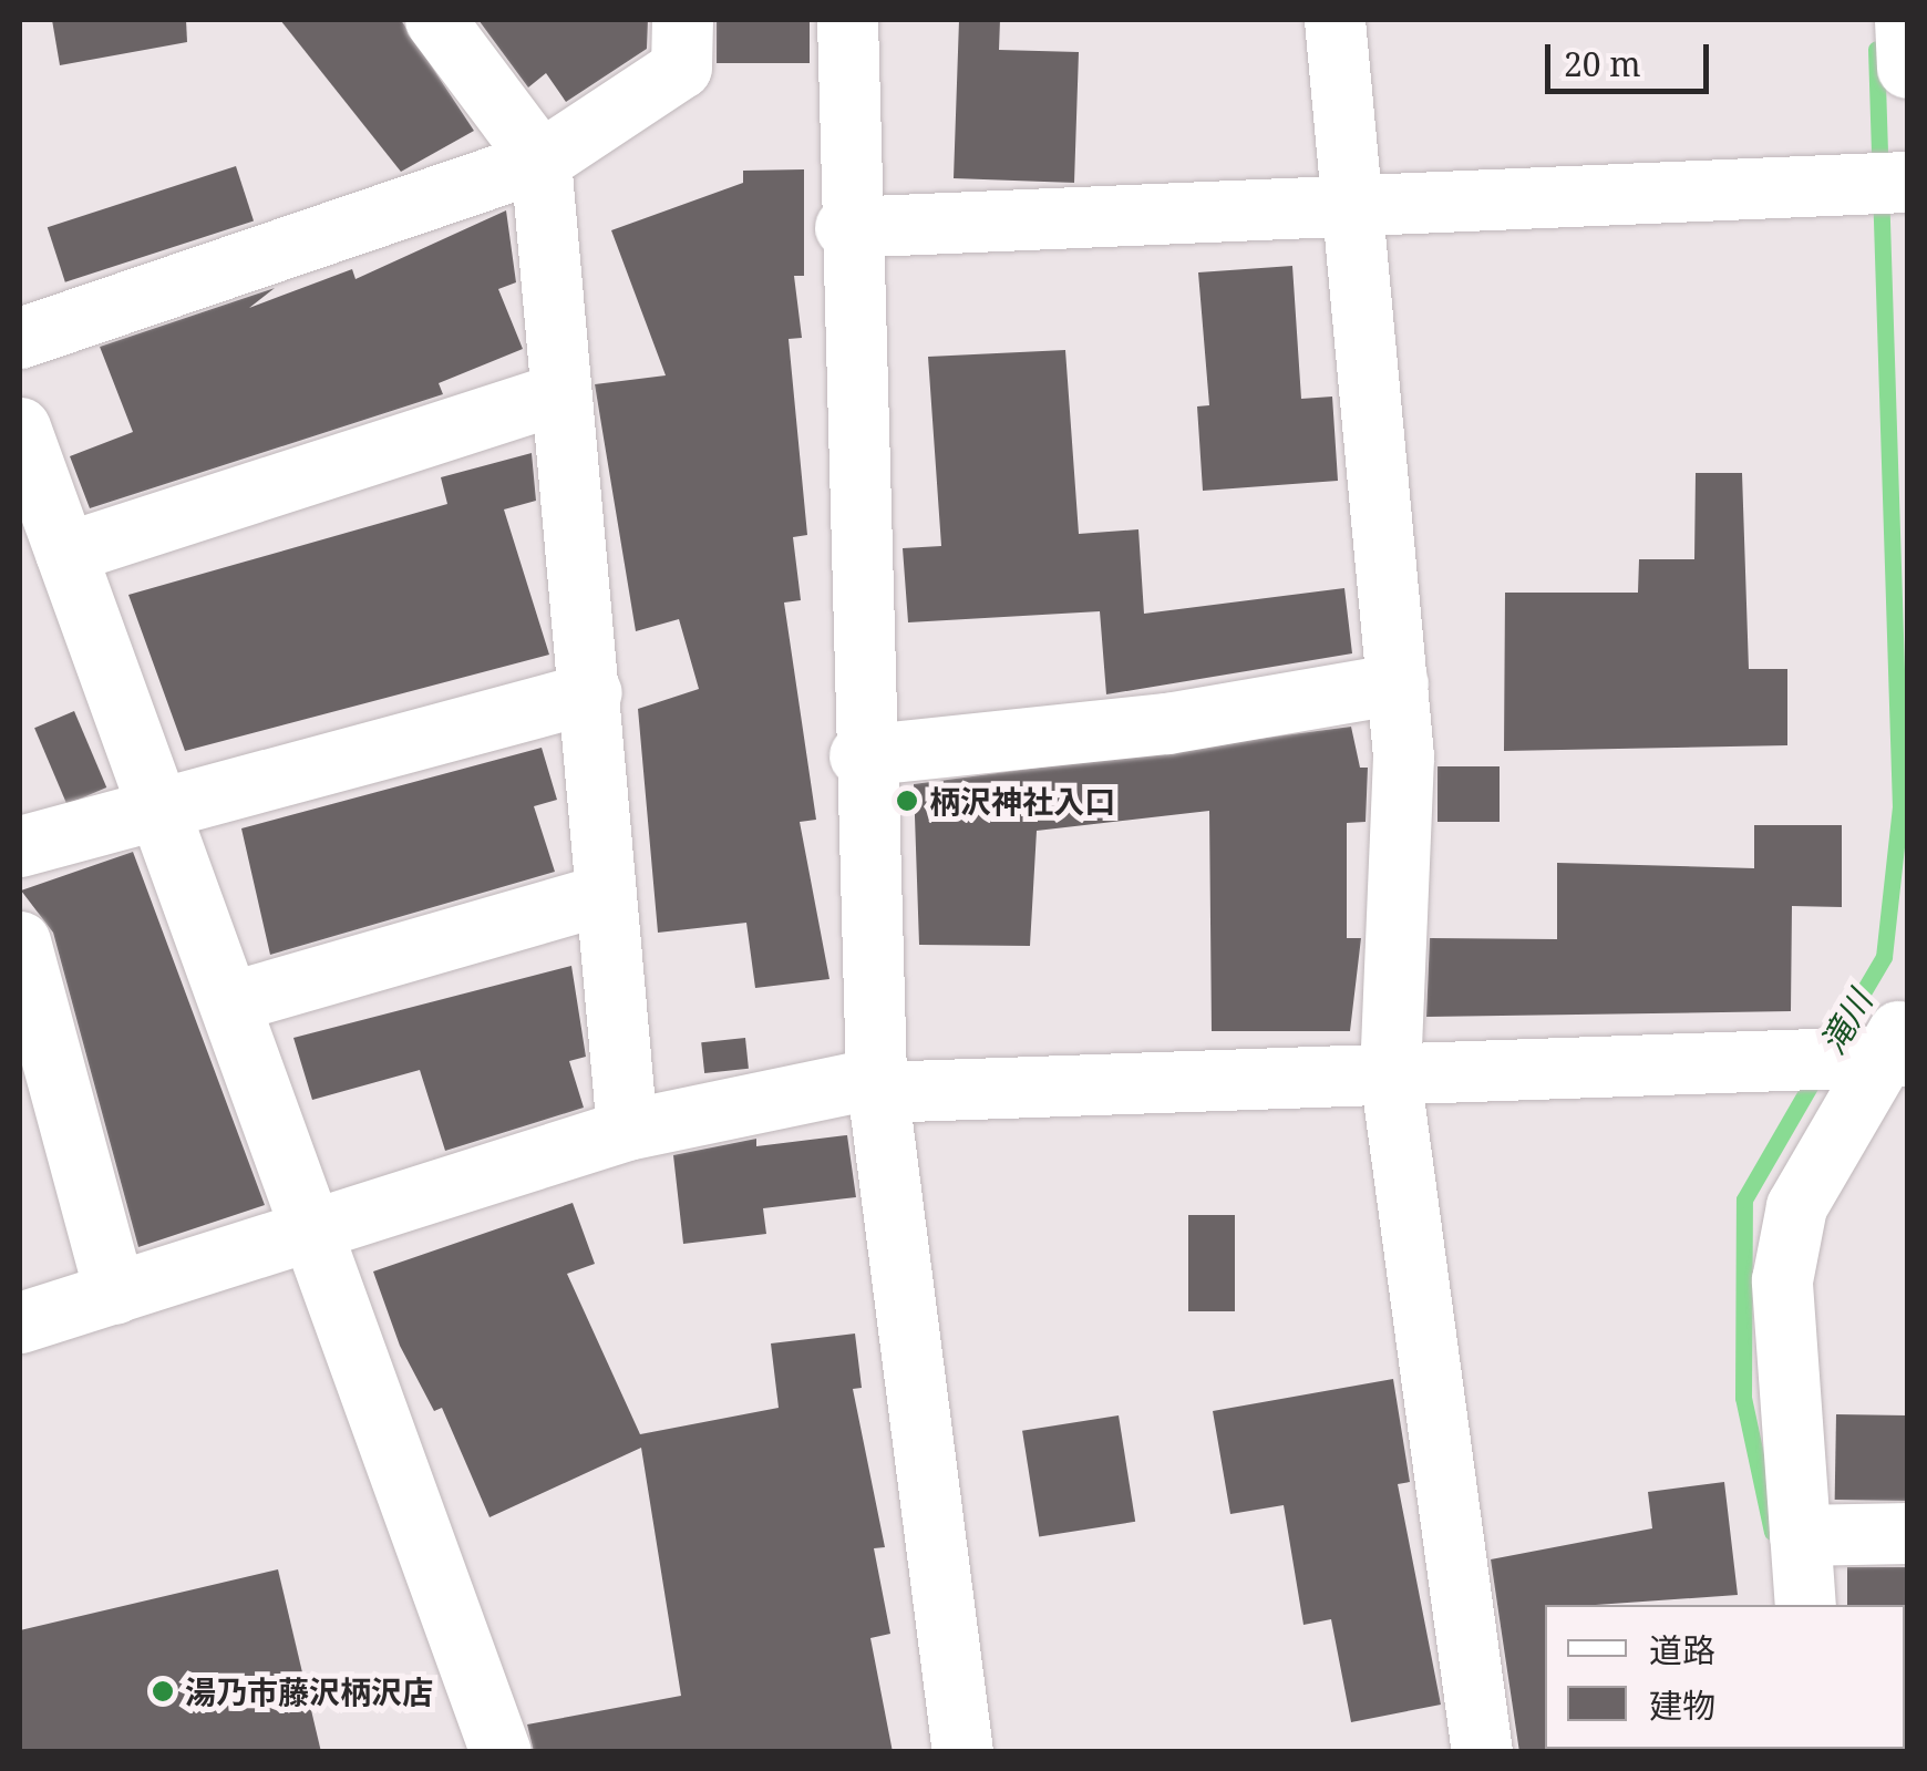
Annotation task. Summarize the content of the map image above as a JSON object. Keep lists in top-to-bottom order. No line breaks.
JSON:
{"water":["滝川"],"places":["柄沢神社入口","湯乃市藤沢柄沢店"],"legend":["道路","建物"],"scale_bar":"20 m"}
